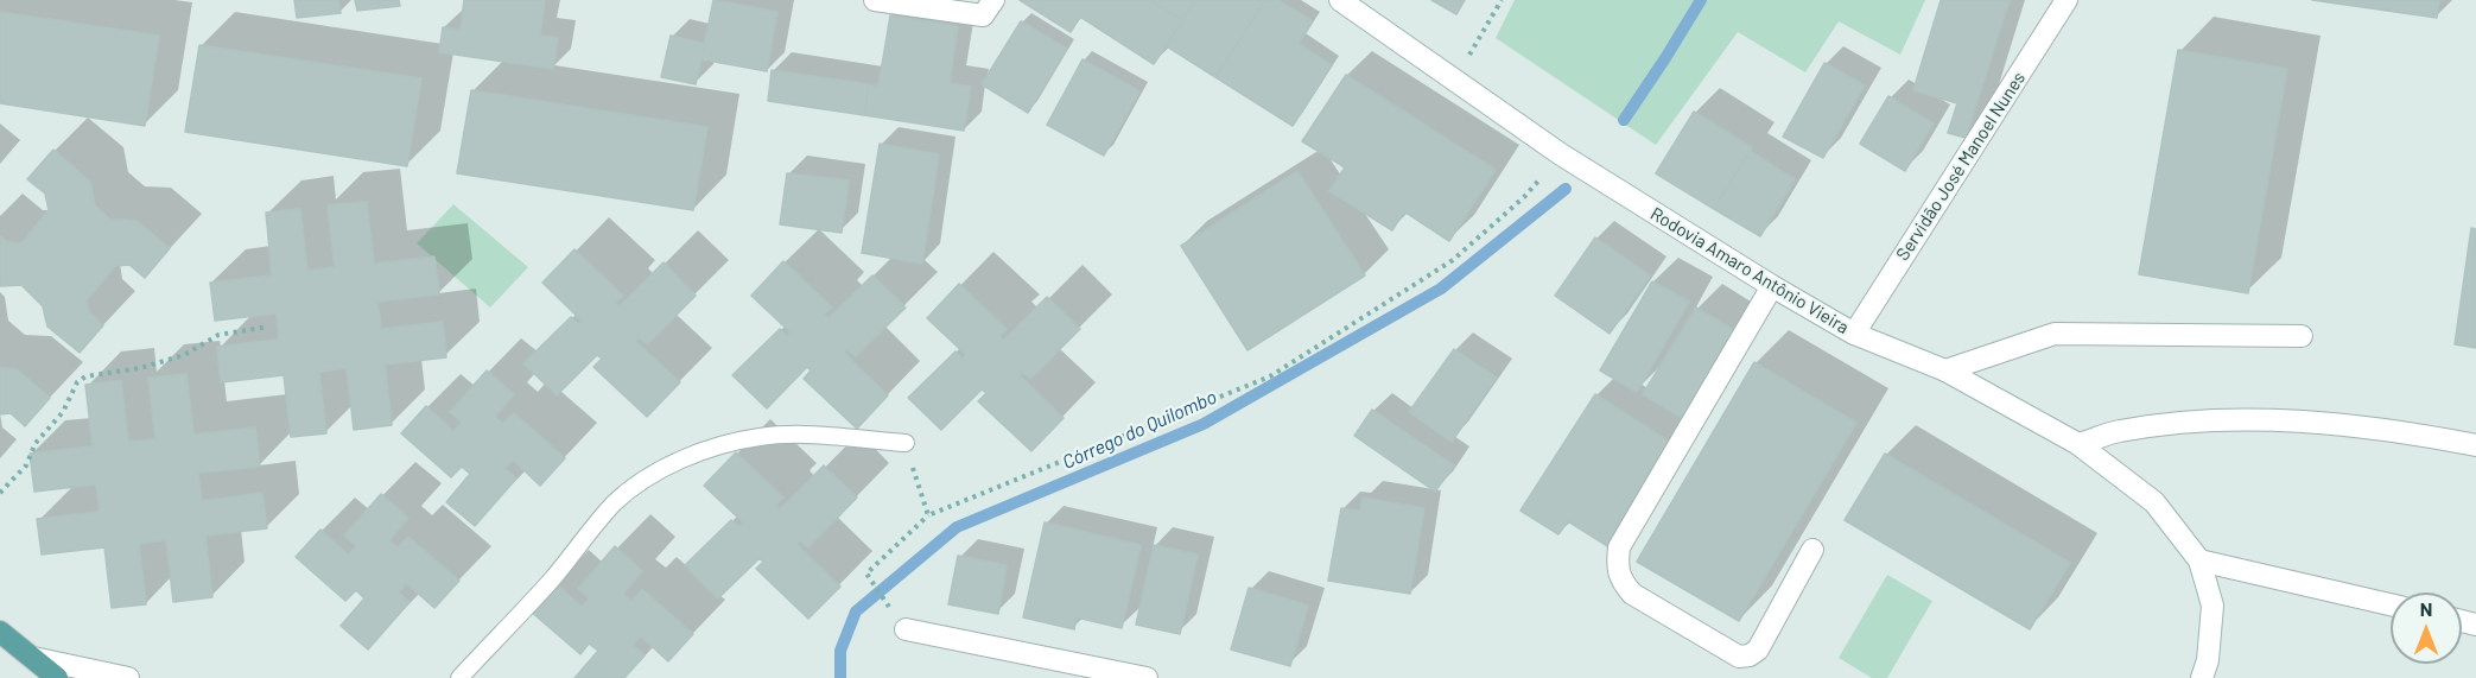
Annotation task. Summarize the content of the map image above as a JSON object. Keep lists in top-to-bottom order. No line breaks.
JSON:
{"streets":{"street":["Servidão José Manoel Nunes","Rodovia Amaro Antônio Vieira"]},"crossings":[["Servidão José Manoel Nunes","Rodovia Amaro Antônio Vieira"]],"water":["Córrego do Quilombo"],"north":"top"}
